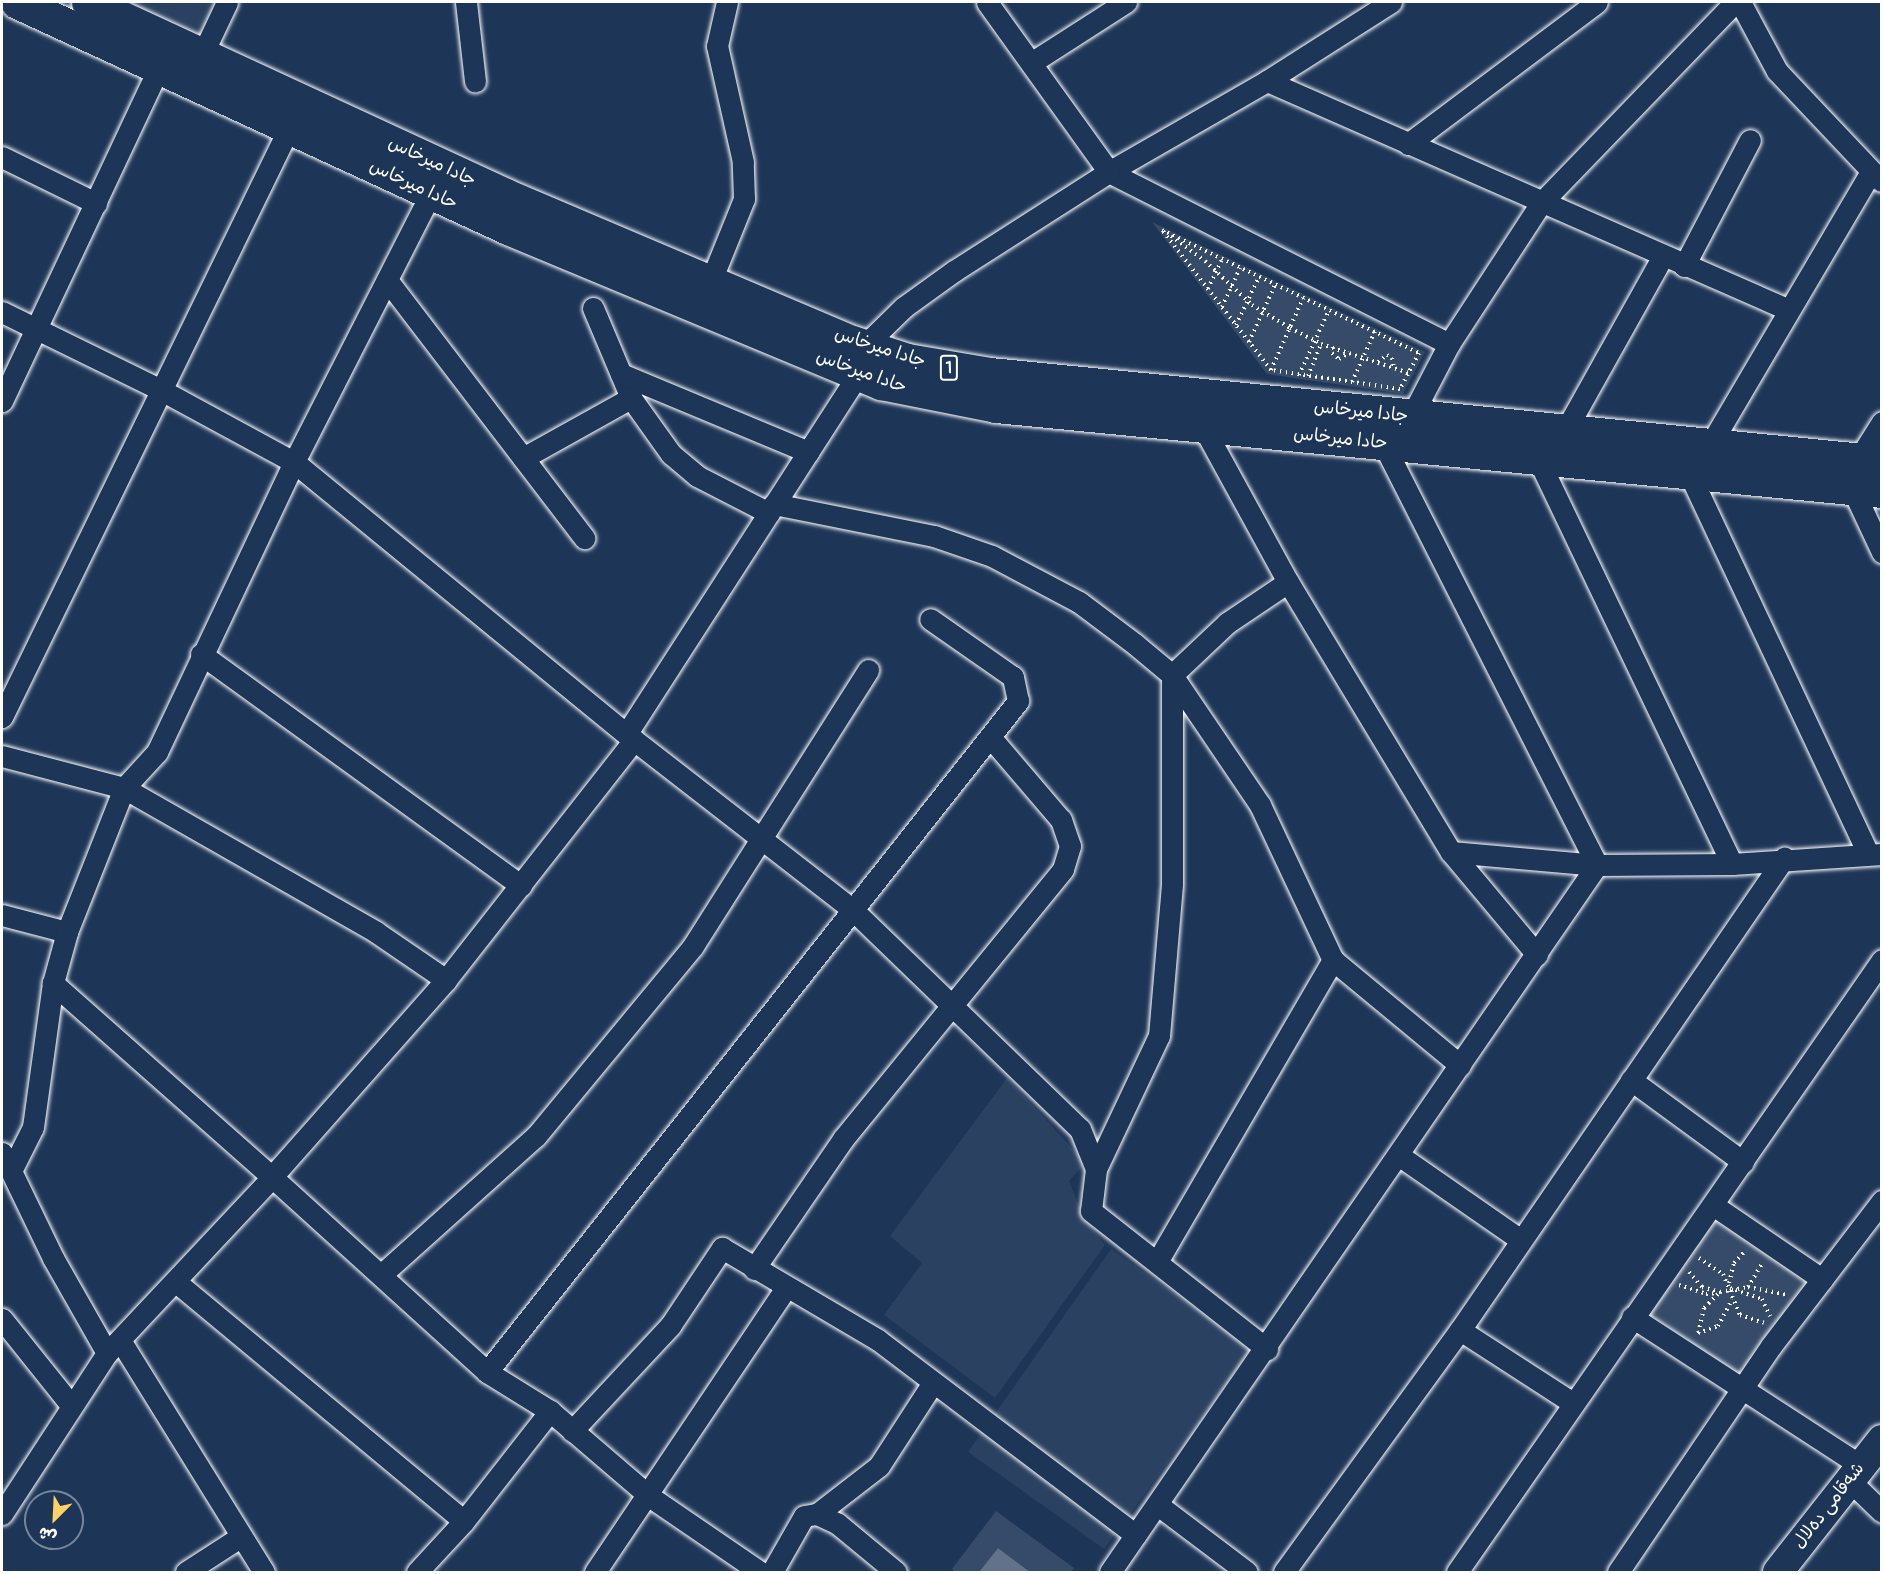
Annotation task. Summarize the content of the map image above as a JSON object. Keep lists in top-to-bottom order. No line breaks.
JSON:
{"streets":{"main road":["جادا ميرخاس","حادا ميرخاس","1","شەقامی دەلال"]},"crossings":[["جادا ميرخاس","حادا ميرخاس"]],"north":"bottom left"}
